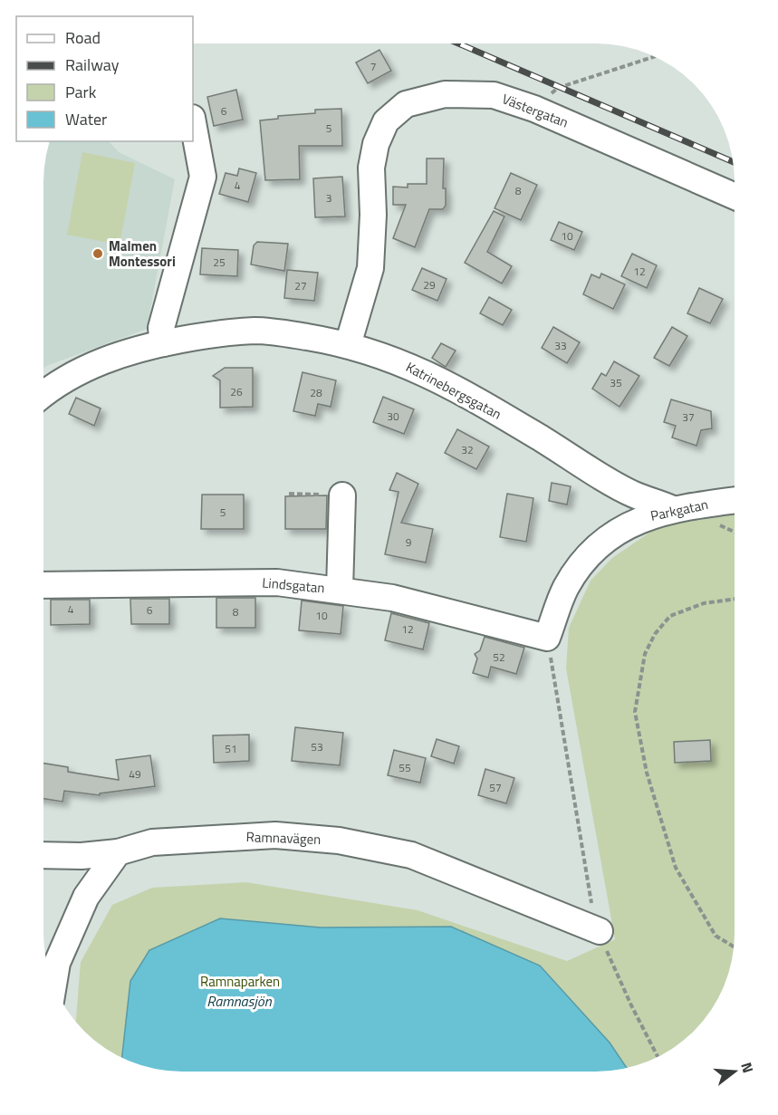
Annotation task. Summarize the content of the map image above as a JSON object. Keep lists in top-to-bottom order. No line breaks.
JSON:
{"streets":{"street":["Västergatan","Katrinebergsgatan","Parkgatan","Lindsgatan","Ramnavägen"]},"crossings":[["Västergatan","Katrinebergsgatan"],["Katrinebergsgatan","Parkgatan"],["Parkgatan","Lindsgatan"]],"water":["Ramnasjön"],"parks":["Ramnaparken"],"places":["Malmen Montessori"],"house_numbers":["7","6","5","4","8","3","10","25","12","29","27","33","35","26","28","30","37","32","5","9","4","6","8","10","12","52","53","51","55","49","57"],"legend":["Road","Railway","Park","Water"],"north":"right"}
